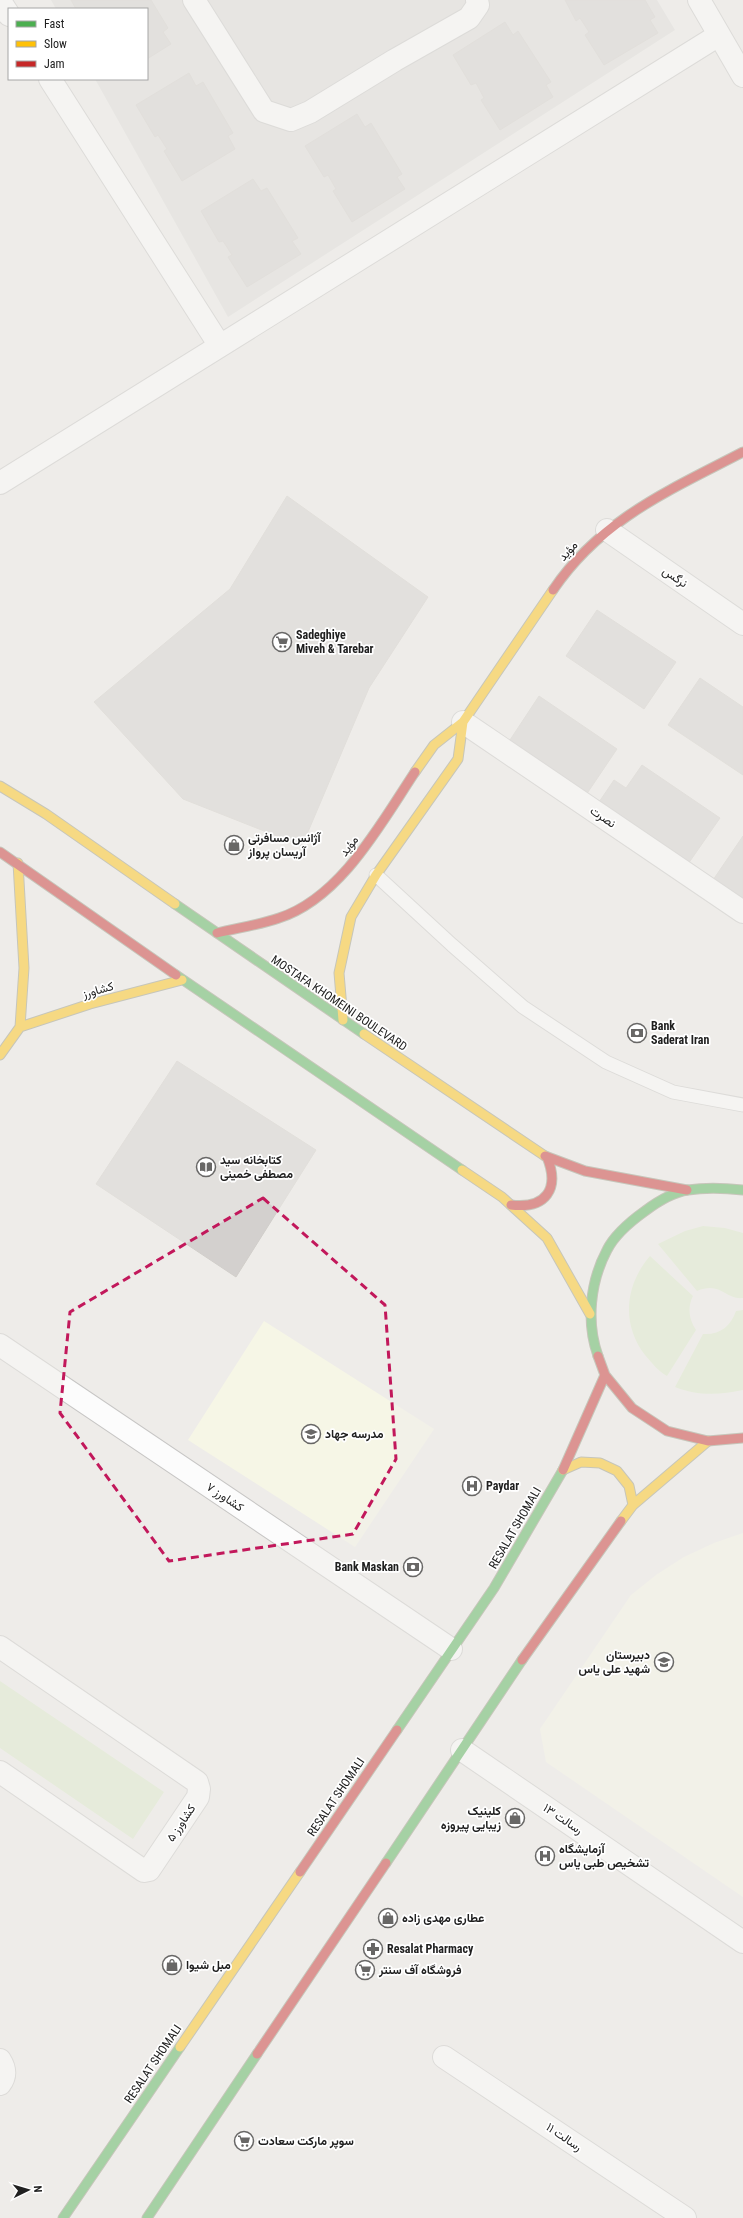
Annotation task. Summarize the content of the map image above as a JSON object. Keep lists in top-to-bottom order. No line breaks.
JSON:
{"streets":{"street":["مؤید","نرگس","نصرت","کشاورز","MOSTAFA KHOMEINI BOULEVARD","کشاورز ۷","RESALAT SHOMALI","رسالت ۱۳","کشاورز ۵","رسالت ۱۱"]},"crossings":[["مؤید","نرگس"],["مؤید","نصرت"],["مؤید","MOSTAFA KHOMEINI BOULEVARD"],["کشاورز ۷","RESALAT SHOMALI"]],"places":{"supermarket":["Sadeghiye Miveh & Tarebar","فروشگاه آف سنتر","سوپر مارکت سعادت"],"shop":["آژانس مسافرتی آریسان پرواز","کلینیک زیبایی پیروزه","عطاری مهدی زاده","مبل شیوا"],"bank":["Bank Saderat Iran","Bank Maskan"],"library":["کتابخانه سید مصطفی خمینی"],"school or university":["مدرسه جهاد","دبیرستان شهید علی یاس"],"hospital":["Paydar","آزمایشگاه تشخیص طبی یاس"],"pharmacy":["Resalat Pharmacy"]},"legend":["Fast","Slow","Jam"],"north":"right"}
